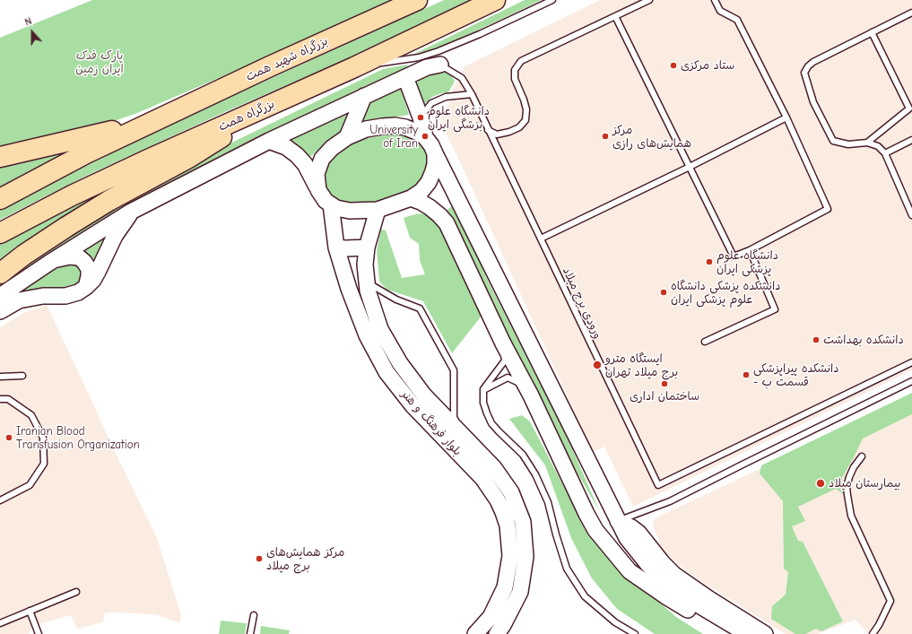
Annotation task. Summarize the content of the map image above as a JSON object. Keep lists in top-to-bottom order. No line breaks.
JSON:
{"streets":{"highway":["بزرگراه شهید همت","بزرگراه همت"],"main road":["بلوار فرهنگ و هنر"],"lane":["ورودی برج میلاد"]},"parks":["پارک فدک ایران زمین"],"places":["ستاد مرکزی","دانشگاه علوم بزشگى ايران","University of Iran","مرکز همایش‌های رازی","دانشگاه علوم پزشکی ایران","دانشکده پزشکی دانشگاه علوم پزشکی ایران","دانشکده بهداشت","ایستگاه مترو برج میلاد تهران","دانشکده پیراپزشکی - قسمت ب","ساختمان اداری","Iranian Blood Transfusion Organization","بیمارستان میلاد","مرکز همایش‌های برج میلاد"],"north":"top"}
